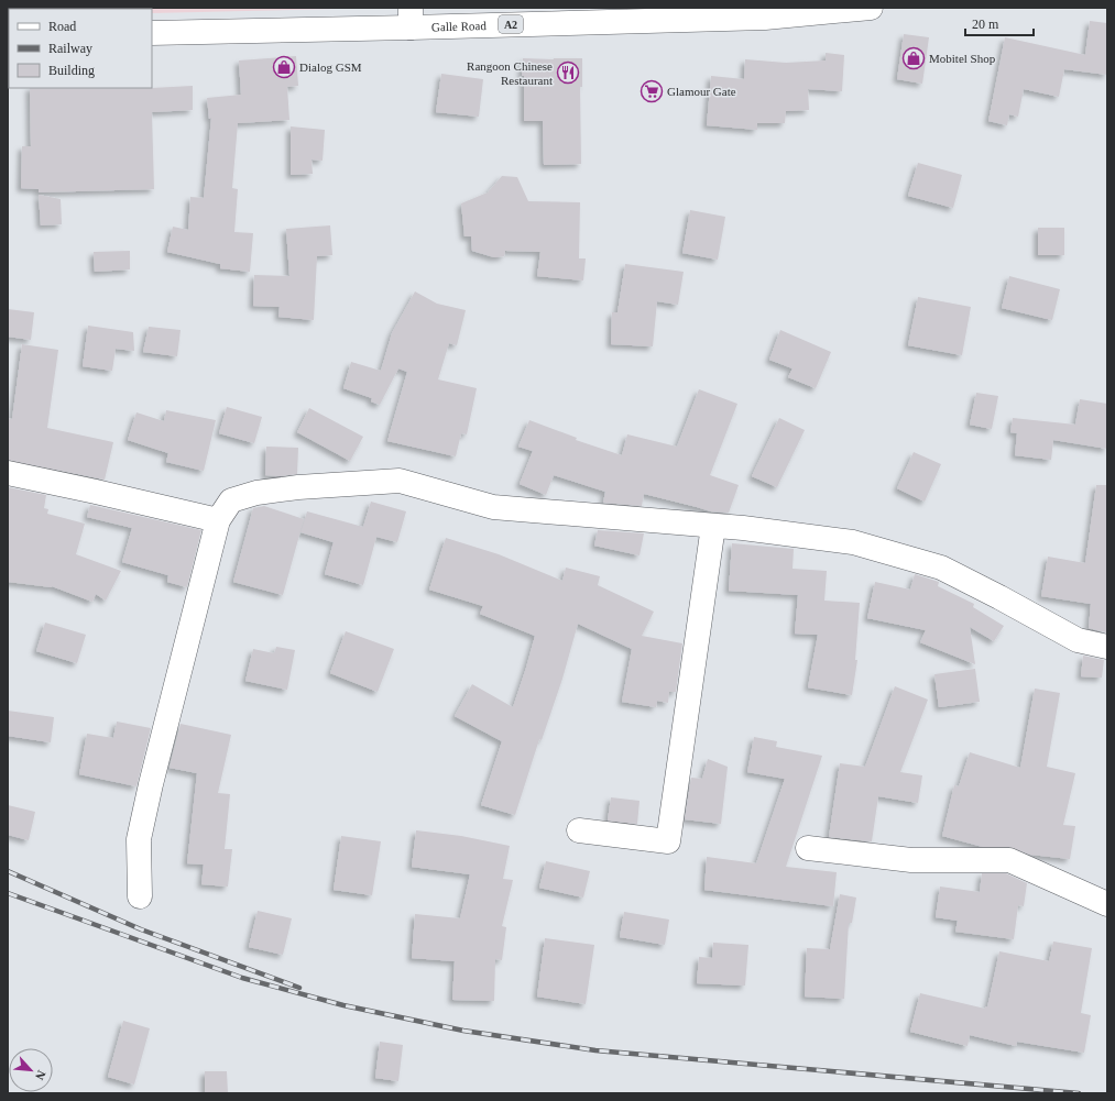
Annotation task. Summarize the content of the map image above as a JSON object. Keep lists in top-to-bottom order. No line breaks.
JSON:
{"streets":{"main road":["A2","Galle Road"]},"places":{"shop":["Mobitel Shop","Dialog GSM"],"restaurant":["Rangoon Chinese Restaurant"],"supermarket":["Glamour Gate"]},"legend":["Road","Railway","Building"],"scale_bar":"20 m","north":"bottom right"}
